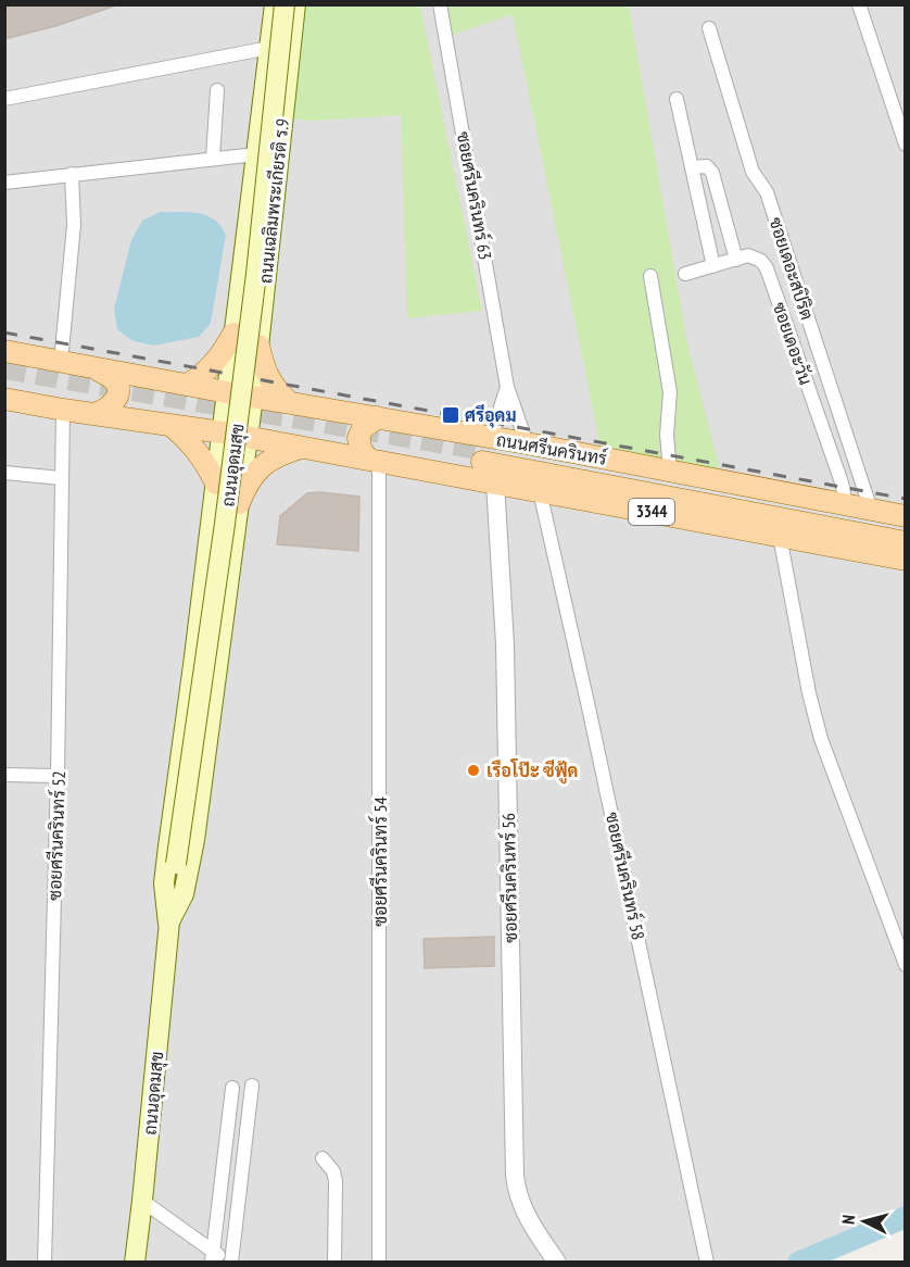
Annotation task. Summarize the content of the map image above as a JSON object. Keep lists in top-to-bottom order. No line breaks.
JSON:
{"streets":{"main road":["ถนนเฉลิมพระเกียรติ ร.9","ถนนศรีนครินทร์","ถนนอุดมสุข","3344"],"street":["ซอยศรีนครินทร์ 63","ซอยเดอะสปิริต","ซอยเดอะวัน","ซอยศรีนครินทร์ 52","ซอยศรีนครินทร์ 54","ซอยศรีนครินทร์ 58","ซอยศรีนครินทร์ 56"]},"crossings":[["ซอยศรีนครินทร์ 63","ถนนศรีนครินทร์"],["ถนนเฉลิมพระเกียรติ ร.9","ถนนศรีนครินทร์"],["ถนนเฉลิมพระเกียรติ ร.9","ถนนอุดมสุข"],["ซอยเดอะสปิริต","ถนนศรีนครินทร์"],["ซอยเดอะวัน","ถนนศรีนครินทร์"],["ถนนศรีนครินทร์","ถนนอุดมสุข"],["3344","ซอยศรีนครินทร์ 54"],["3344","ซอยศรีนครินทร์ 58"],["3344","ซอยศรีนครินทร์ 56"]],"places":{"transit":["ศรีอุดม"],"other":["เรือโป๊ะ ซีฟู้ด"]},"north":"left"}
